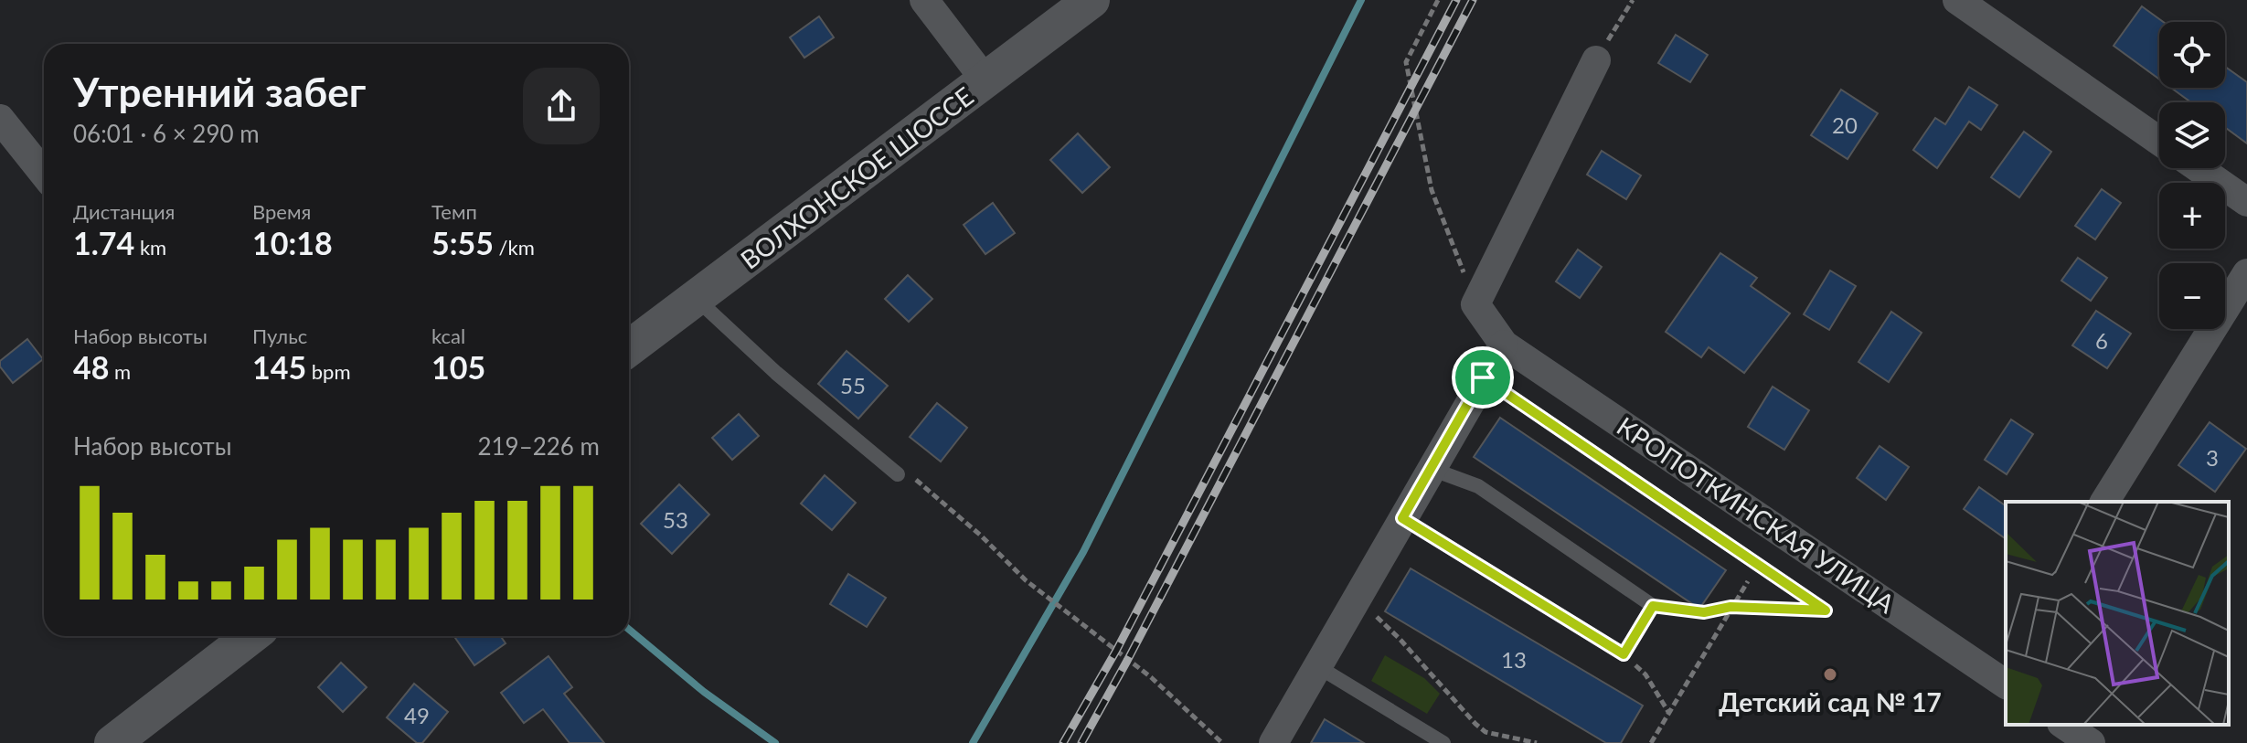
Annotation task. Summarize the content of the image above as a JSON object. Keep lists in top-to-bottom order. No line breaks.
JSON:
{"streets":{"street":["ВОЛХОНСКОЕ ШОССЕ","КРОПОТКИНСКАЯ УЛИЦА"]},"places":["Детский сад № 17"],"house_numbers":["20","6","55","3","53","13","49"],"page":{"map_buttons":["+","−"],"heading":["Утренний забег","06:01 · 6 × 290 m"],"stats":[["Дистанция","1.74 km"],["Время","10:18"],["Темп","5:55 /km"],["Набор высоты","48 m"],["Пульс","145 bpm"],["kcal","105"]],"chart":["Набор высоты","219–226 m"]}}
